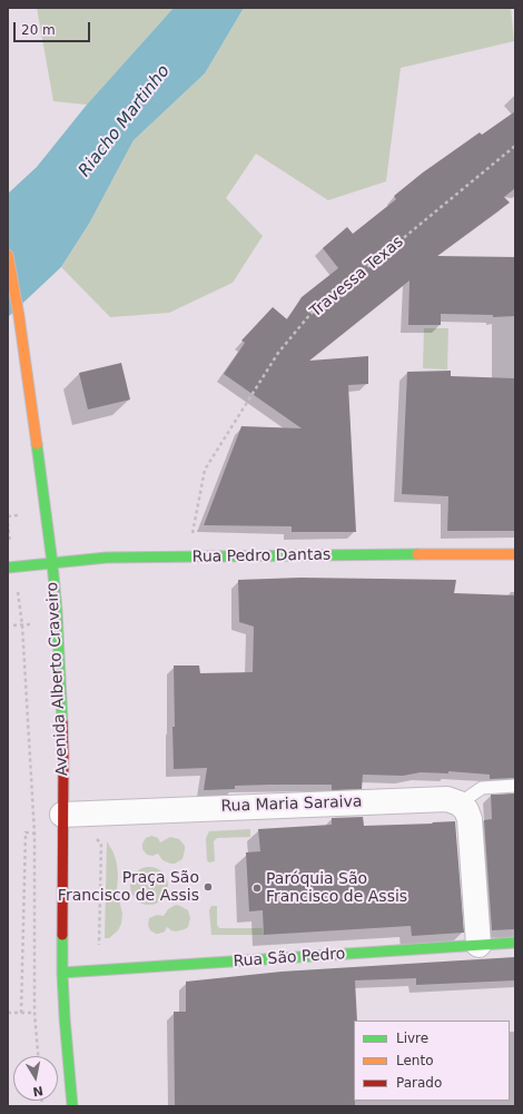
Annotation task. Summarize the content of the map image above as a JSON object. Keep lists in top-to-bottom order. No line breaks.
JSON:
{"streets":{"main road":["Rua Pedro Dantas","Avenida Alberto Craveiro","Rua São Pedro"],"street":["Rua Maria Saraiva"],"path":["Travessa Texas"]},"crossings":[["Rua Pedro Dantas","Avenida Alberto Craveiro"],["Avenida Alberto Craveiro","Rua Maria Saraiva"],["Avenida Alberto Craveiro","Rua São Pedro"]],"water":["Riacho Martinho"],"places":["Praça São Francisco de Assis","Paróquia São Francisco de Assis"],"legend":["Livre","Lento","Parado"],"scale_bar":"20 m","north":"bottom"}
